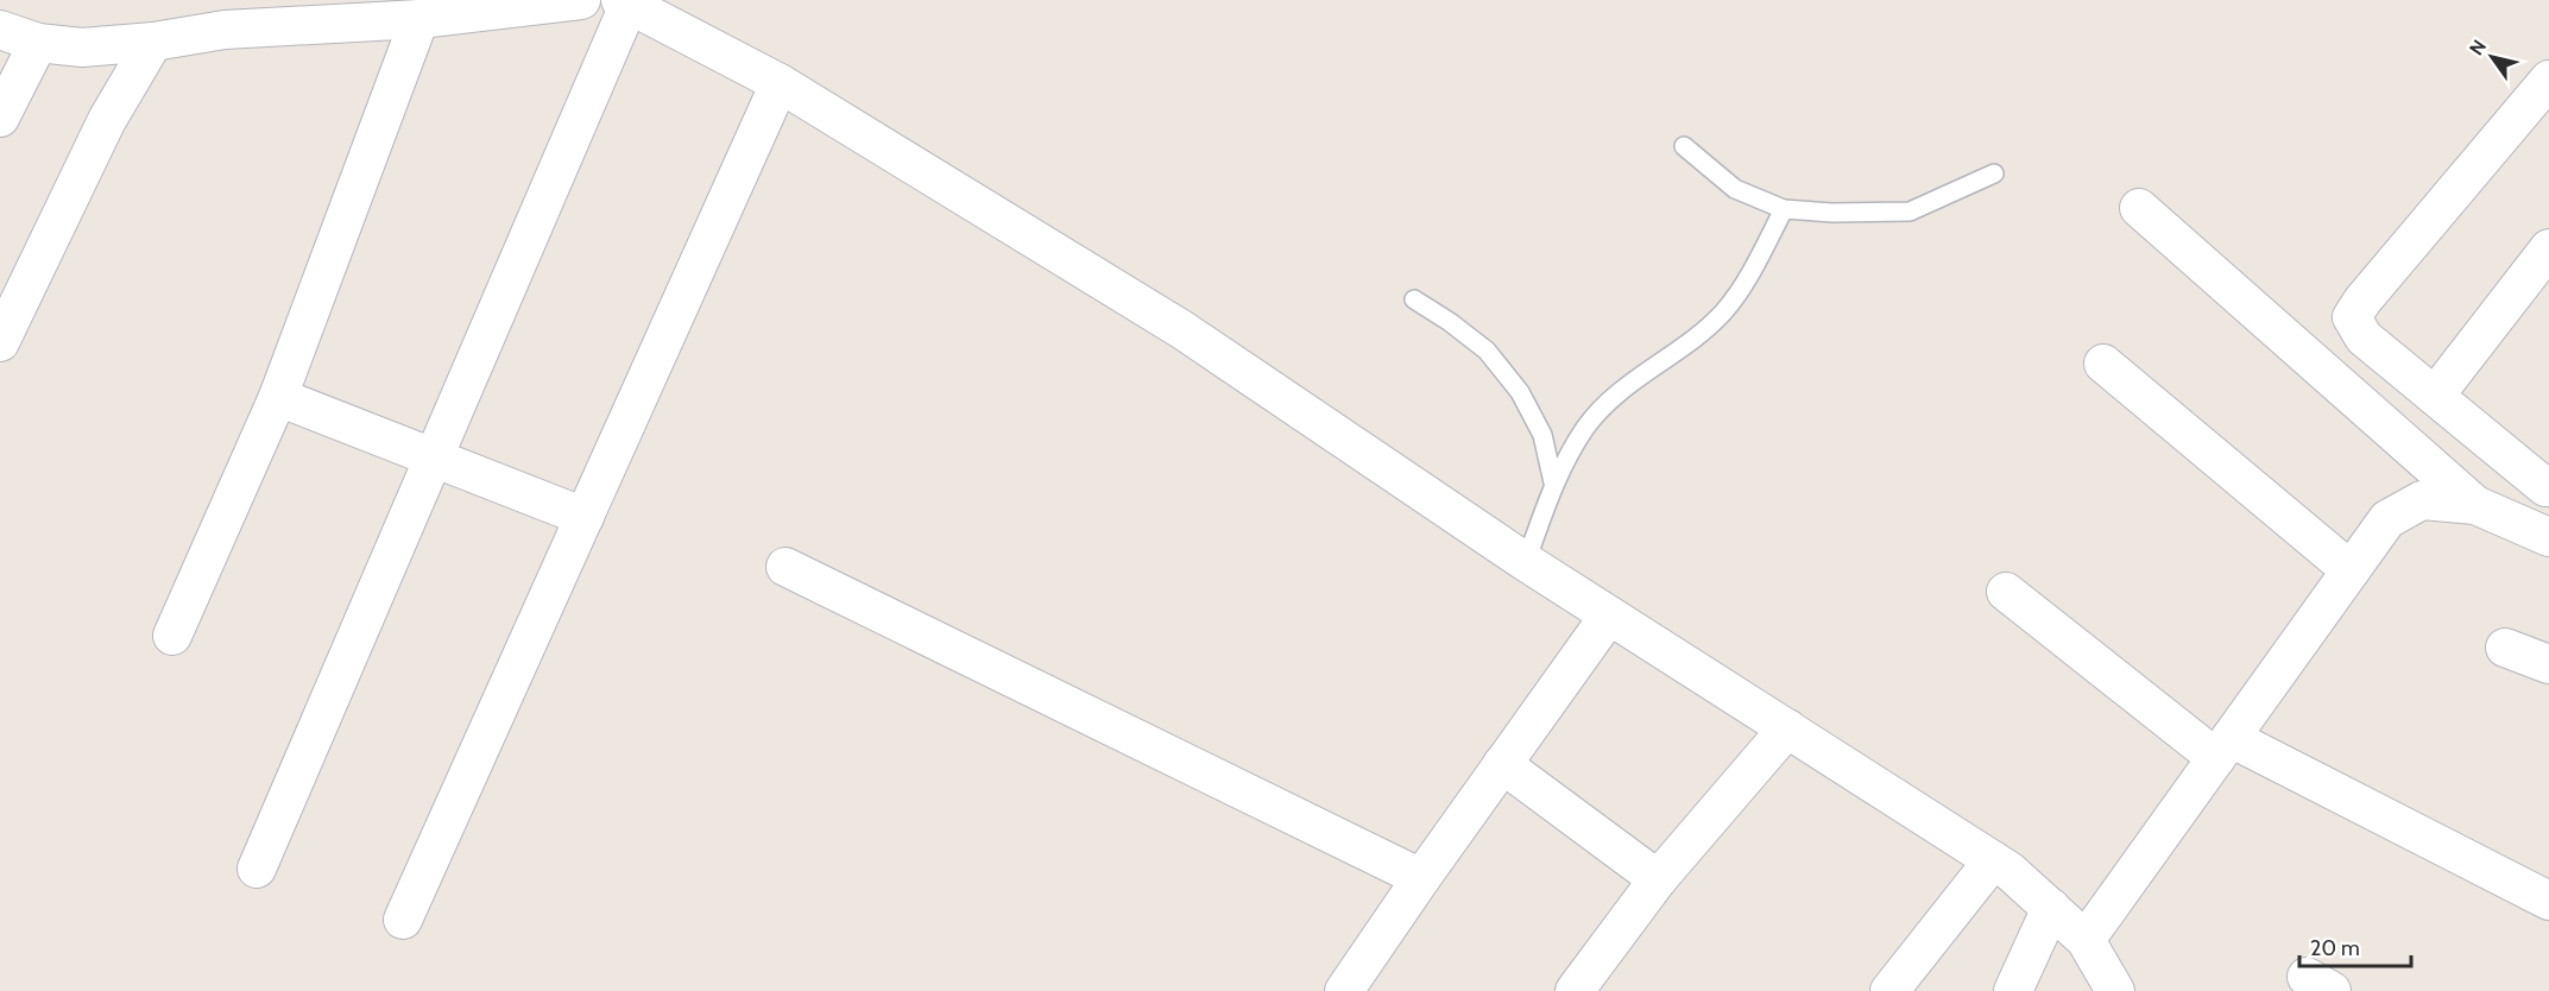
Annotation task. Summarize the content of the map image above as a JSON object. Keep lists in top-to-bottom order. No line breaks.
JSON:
{"scale_bar":"20 m","north":"top left"}
